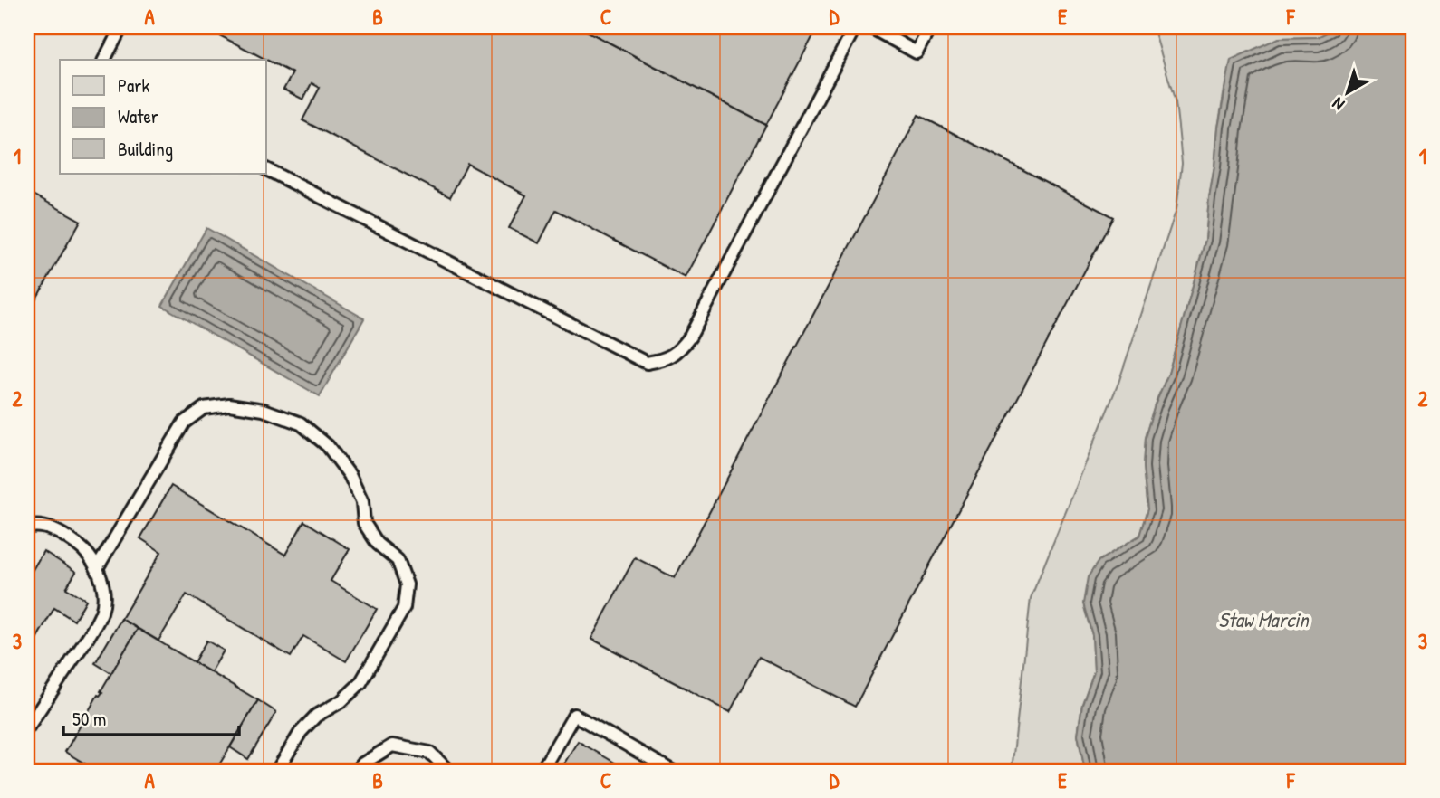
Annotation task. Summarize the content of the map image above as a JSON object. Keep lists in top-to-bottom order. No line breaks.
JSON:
{"water":["Staw Marcin"],"legend":["Park","Water","Building"],"scale_bar":"50 m","north":"bottom left","grid":{"columns":["A","B","C","D","E","F"],"rows":["1","2","3"]}}
